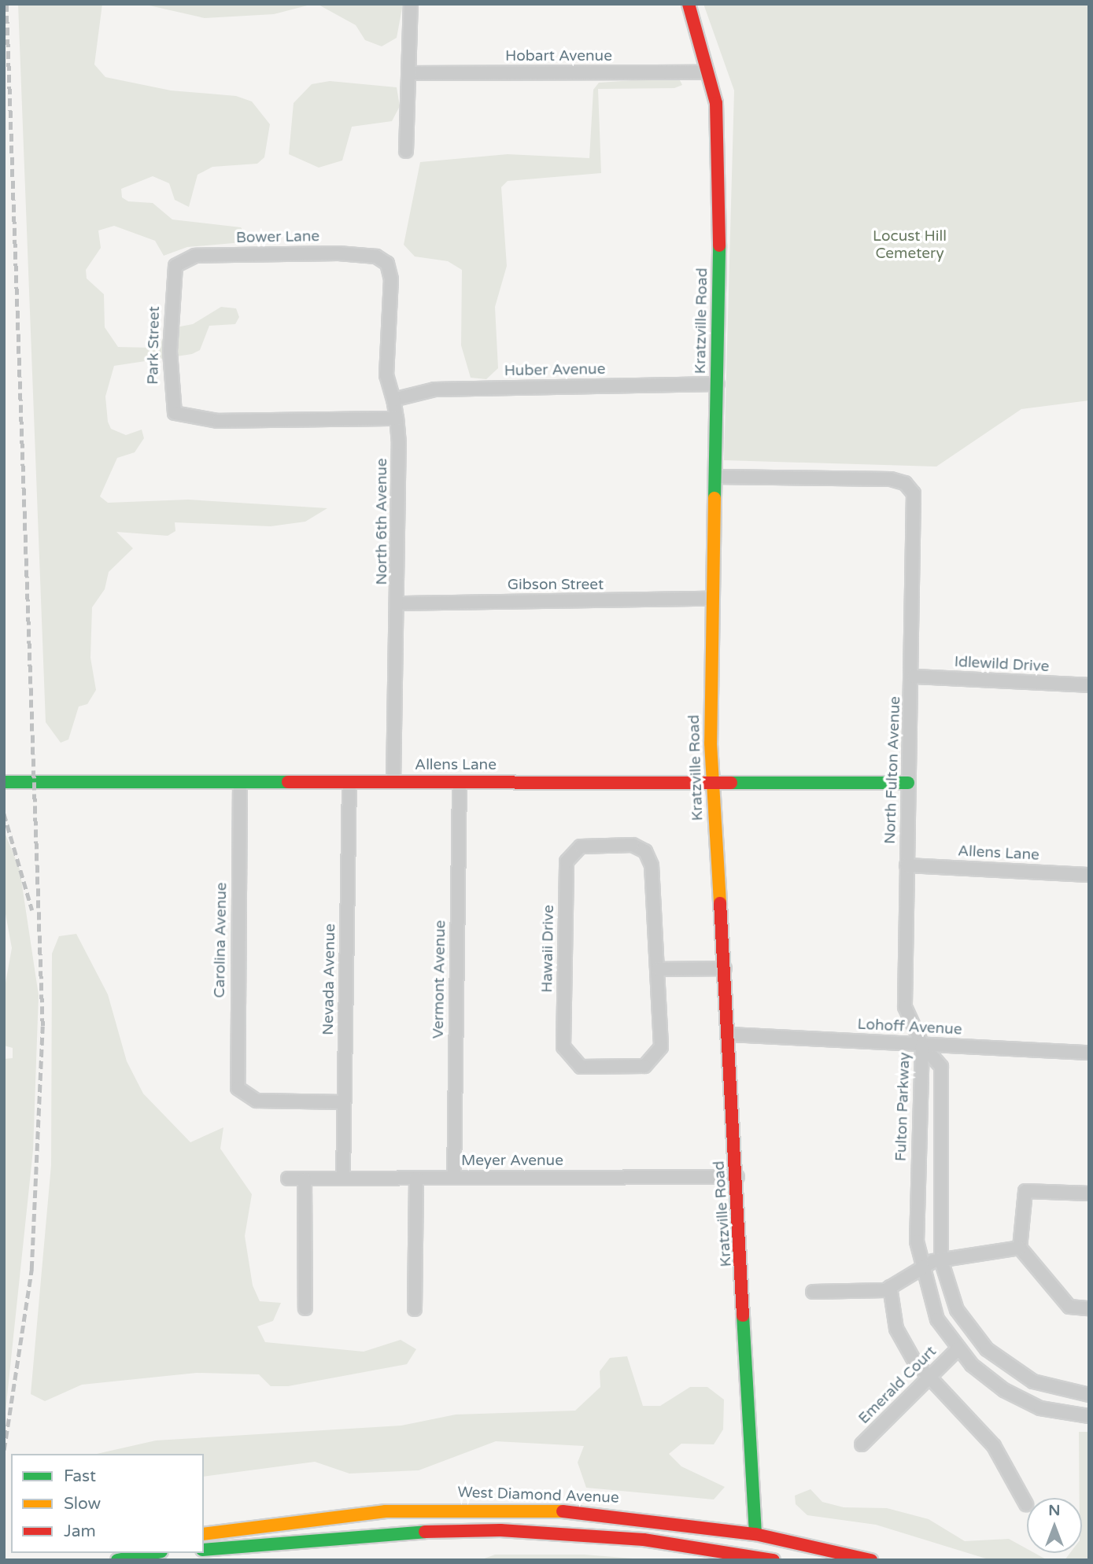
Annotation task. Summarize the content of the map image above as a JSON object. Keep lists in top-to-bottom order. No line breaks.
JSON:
{"streets":{"main road":["Kratzville Road","Allens Lane","West Diamond Avenue"],"street":["Hobart Avenue","Bower Lane","Park Street","Huber Avenue","North 6th Avenue","Gibson Street","Idlewild Drive","North Fulton Avenue","Carolina Avenue","Hawaii Drive","Nevada Avenue","Vermont Avenue","Lohoff Avenue","Fulton Parkway","Meyer Avenue","Emerald Court"]},"crossings":[["Hobart Avenue","Kratzville Road"],["Bower Lane","Park Street"],["Bower Lane","North 6th Avenue"],["Kratzville Road","Huber Avenue"],["Kratzville Road","Gibson Street"],["Kratzville Road","Allens Lane"],["Kratzville Road","North Fulton Avenue"],["Kratzville Road","Lohoff Avenue"],["Kratzville Road","Meyer Avenue"],["Kratzville Road","West Diamond Avenue"],["Park Street","North 6th Avenue"],["Huber Avenue","North 6th Avenue"],["North 6th Avenue","Gibson Street"],["North 6th Avenue","Allens Lane"],["Idlewild Drive","North Fulton Avenue"],["Allens Lane","North Fulton Avenue"],["Allens Lane","Carolina Avenue"],["Allens Lane","Nevada Avenue"],["Allens Lane","Vermont Avenue"],["North Fulton Avenue","Lohoff Avenue"],["North Fulton Avenue","Fulton Parkway"],["Carolina Avenue","Nevada Avenue"],["Nevada Avenue","Meyer Avenue"],["Vermont Avenue","Meyer Avenue"],["Lohoff Avenue","Fulton Parkway"],["Fulton Parkway","Emerald Court"]],"parks":["Locust Hill Cemetery"],"legend":["Fast","Slow","Jam"],"north":"top"}
